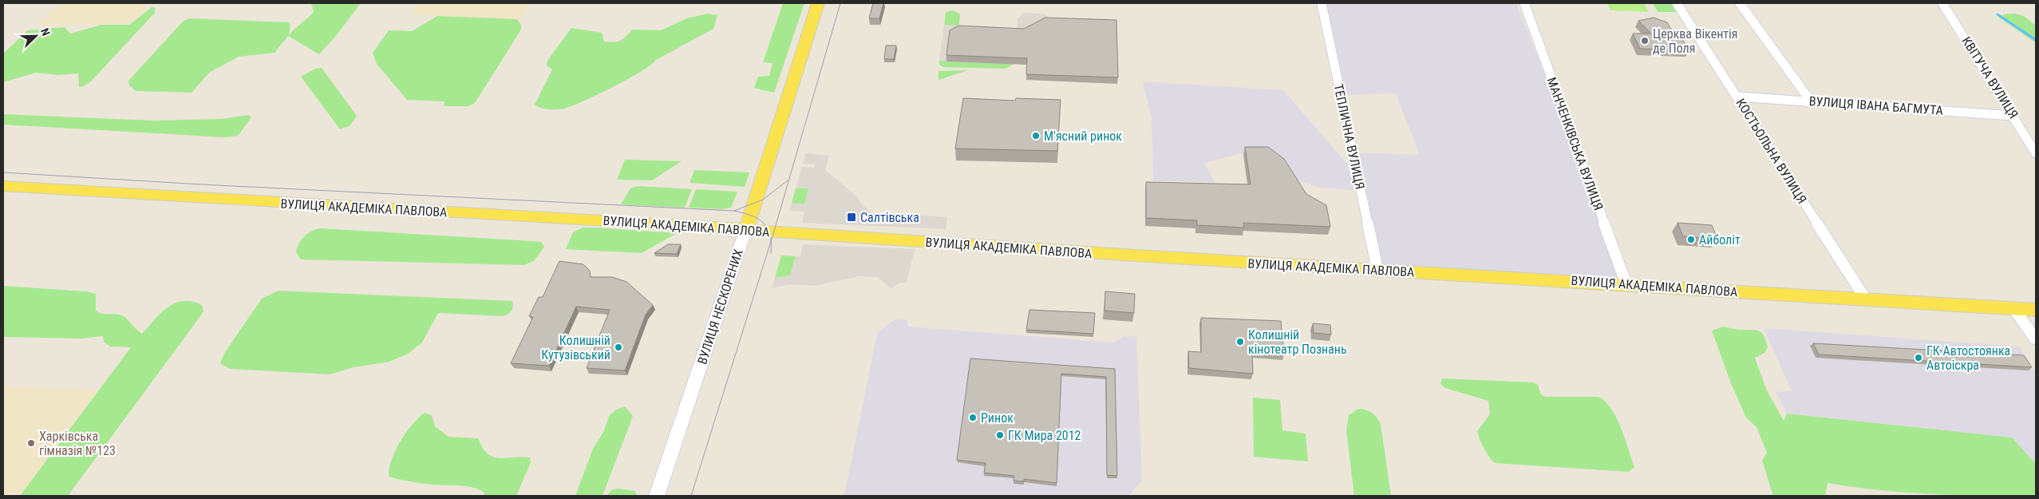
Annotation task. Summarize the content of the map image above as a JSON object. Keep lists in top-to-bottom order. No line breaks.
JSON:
{"streets":{"main road":["ВУЛИЦЯ АКАДЕМІКА ПАВЛОВА","ВУЛИЦЯ НЕСКОРЕНИХ"],"street":["КВІТУЧА ВУЛИЦЯ","ВУЛИЦЯ ІВАНА БАГМУТА","ТЕПЛИЧНА ВУЛИЦЯ","МАНЧЕНКІВСЬКА ВУЛИЦЯ","КОСТЬОЛЬНА ВУЛИЦЯ"]},"crossings":[["КВІТУЧА ВУЛИЦЯ","ВУЛИЦЯ ІВАНА БАГМУТА"],["ВУЛИЦЯ ІВАНА БАГМУТА","КОСТЬОЛЬНА ВУЛИЦЯ"],["ТЕПЛИЧНА ВУЛИЦЯ","ВУЛИЦЯ АКАДЕМІКА ПАВЛОВА"],["МАНЧЕНКІВСЬКА ВУЛИЦЯ","ВУЛИЦЯ АКАДЕМІКА ПАВЛОВА"],["КОСТЬОЛЬНА ВУЛИЦЯ","ВУЛИЦЯ АКАДЕМІКА ПАВЛОВА"],["ВУЛИЦЯ АКАДЕМІКА ПАВЛОВА","ВУЛИЦЯ НЕСКОРЕНИХ"]],"places":{"other":["Церква Вікентія де Поля","М'ясний ринок","Айболіт","Колишній кінотеатр Познань","Колишній Кутузівський","ГК Автостоянка Автоіскра","Ринок","ГК Мира 2012","Харківська гімназія №123"],"transit":["Салтівська"]},"north":"top right"}
